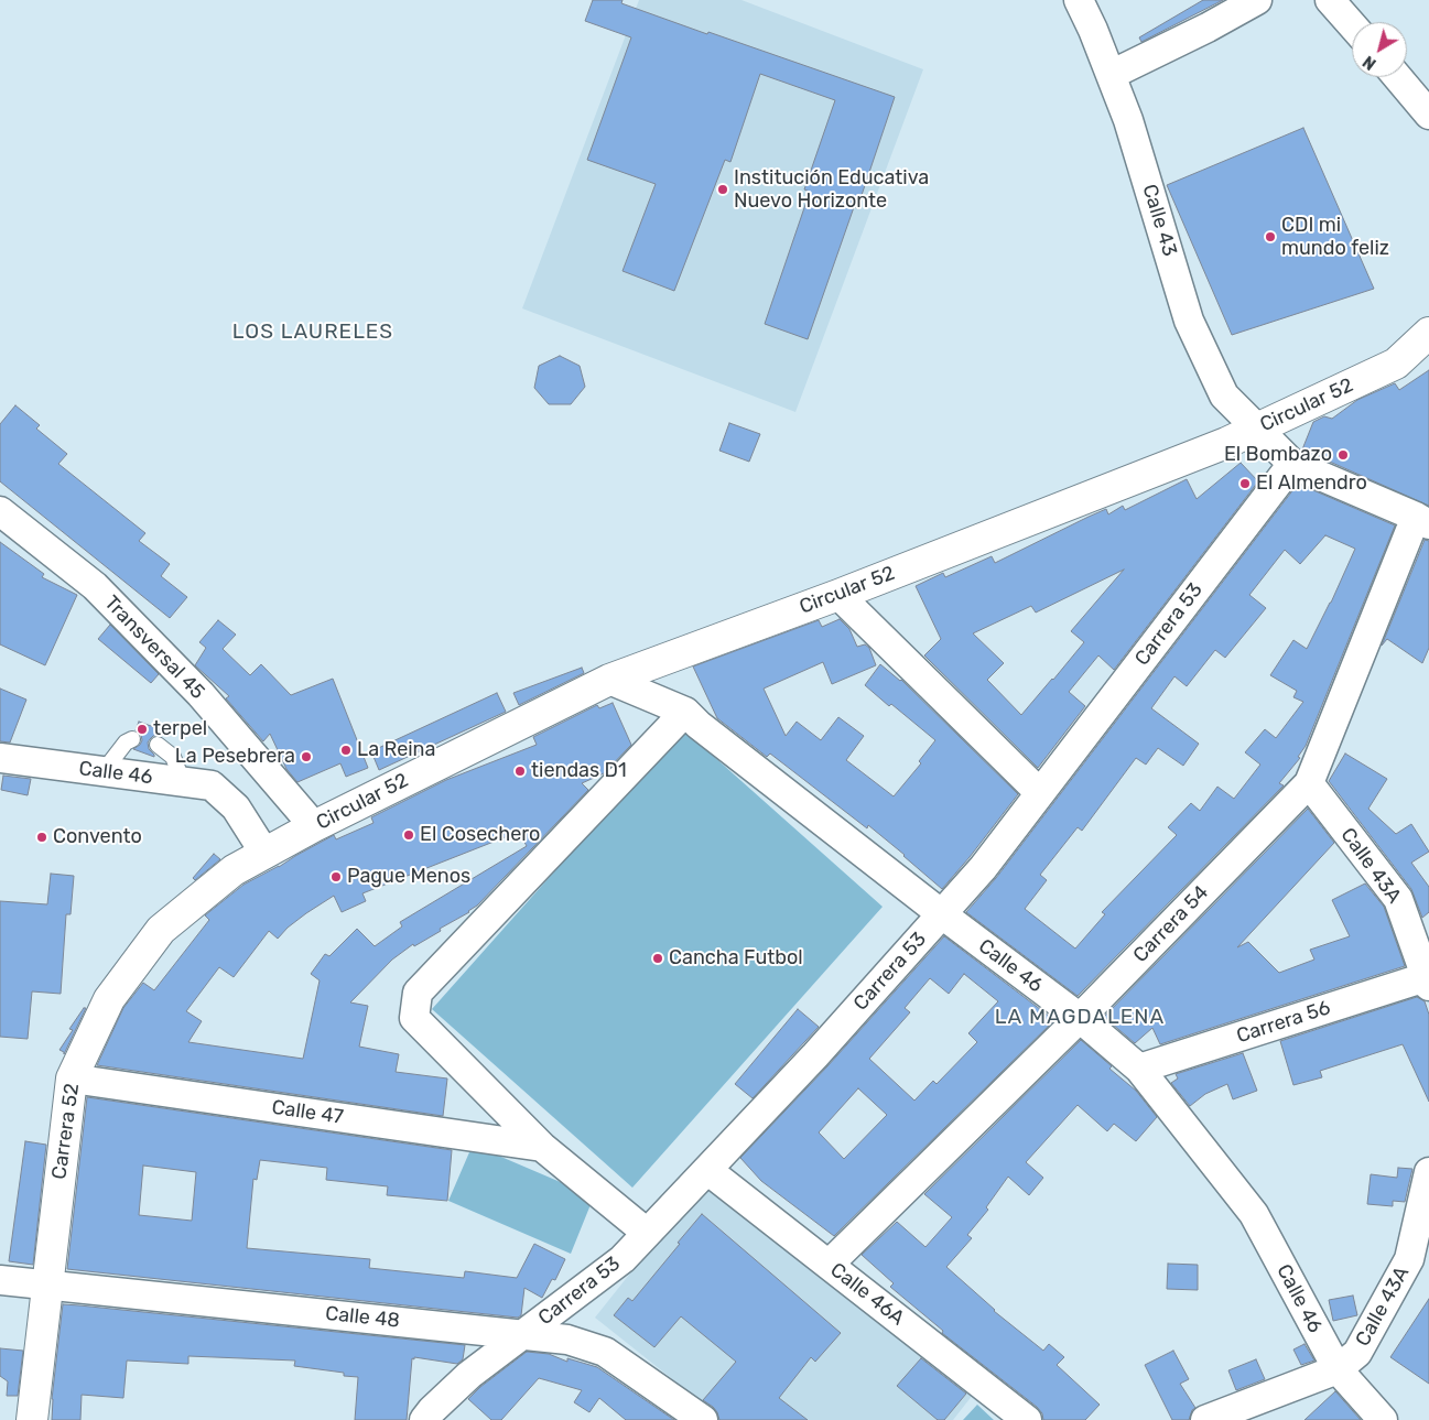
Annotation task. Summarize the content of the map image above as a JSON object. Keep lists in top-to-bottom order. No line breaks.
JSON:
{"streets":{"street":["Calle 43","Circular 52","Carrera 53","Transversal 45","Calle 46","Calle 43A","Carrera 54","Carrera 56","Calle 47","Carrera 52","Calle 46A","Calle 48"]},"crossings":[["Calle 43","Circular 52"],["Calle 43","Carrera 53"],["Circular 52","Transversal 45"],["Circular 52","Calle 46"],["Circular 52","Carrera 52"],["Carrera 53","Calle 46"],["Carrera 53","Calle 46A"],["Carrera 53","Calle 48"],["Calle 46","Calle 43A"],["Calle 46","Carrera 54"],["Calle 46","Carrera 56"],["Calle 46","Carrera 52"],["Calle 43A","Carrera 54"],["Calle 43A","Carrera 56"],["Carrera 54","Calle 46A"],["Calle 47","Carrera 52"],["Carrera 52","Calle 48"]],"districts":["LOS LAURELES","LA MAGDALENA"],"places":["Institución Educativa Nuevo Horizonte","CDI mi mundo feliz","El Bombazo","El Almendro","terpel","La Reina","La Pesebrera","tiendas D1","El Cosechero","Convento","Pague Menos","Cancha Futbol"],"north":"bottom left"}
